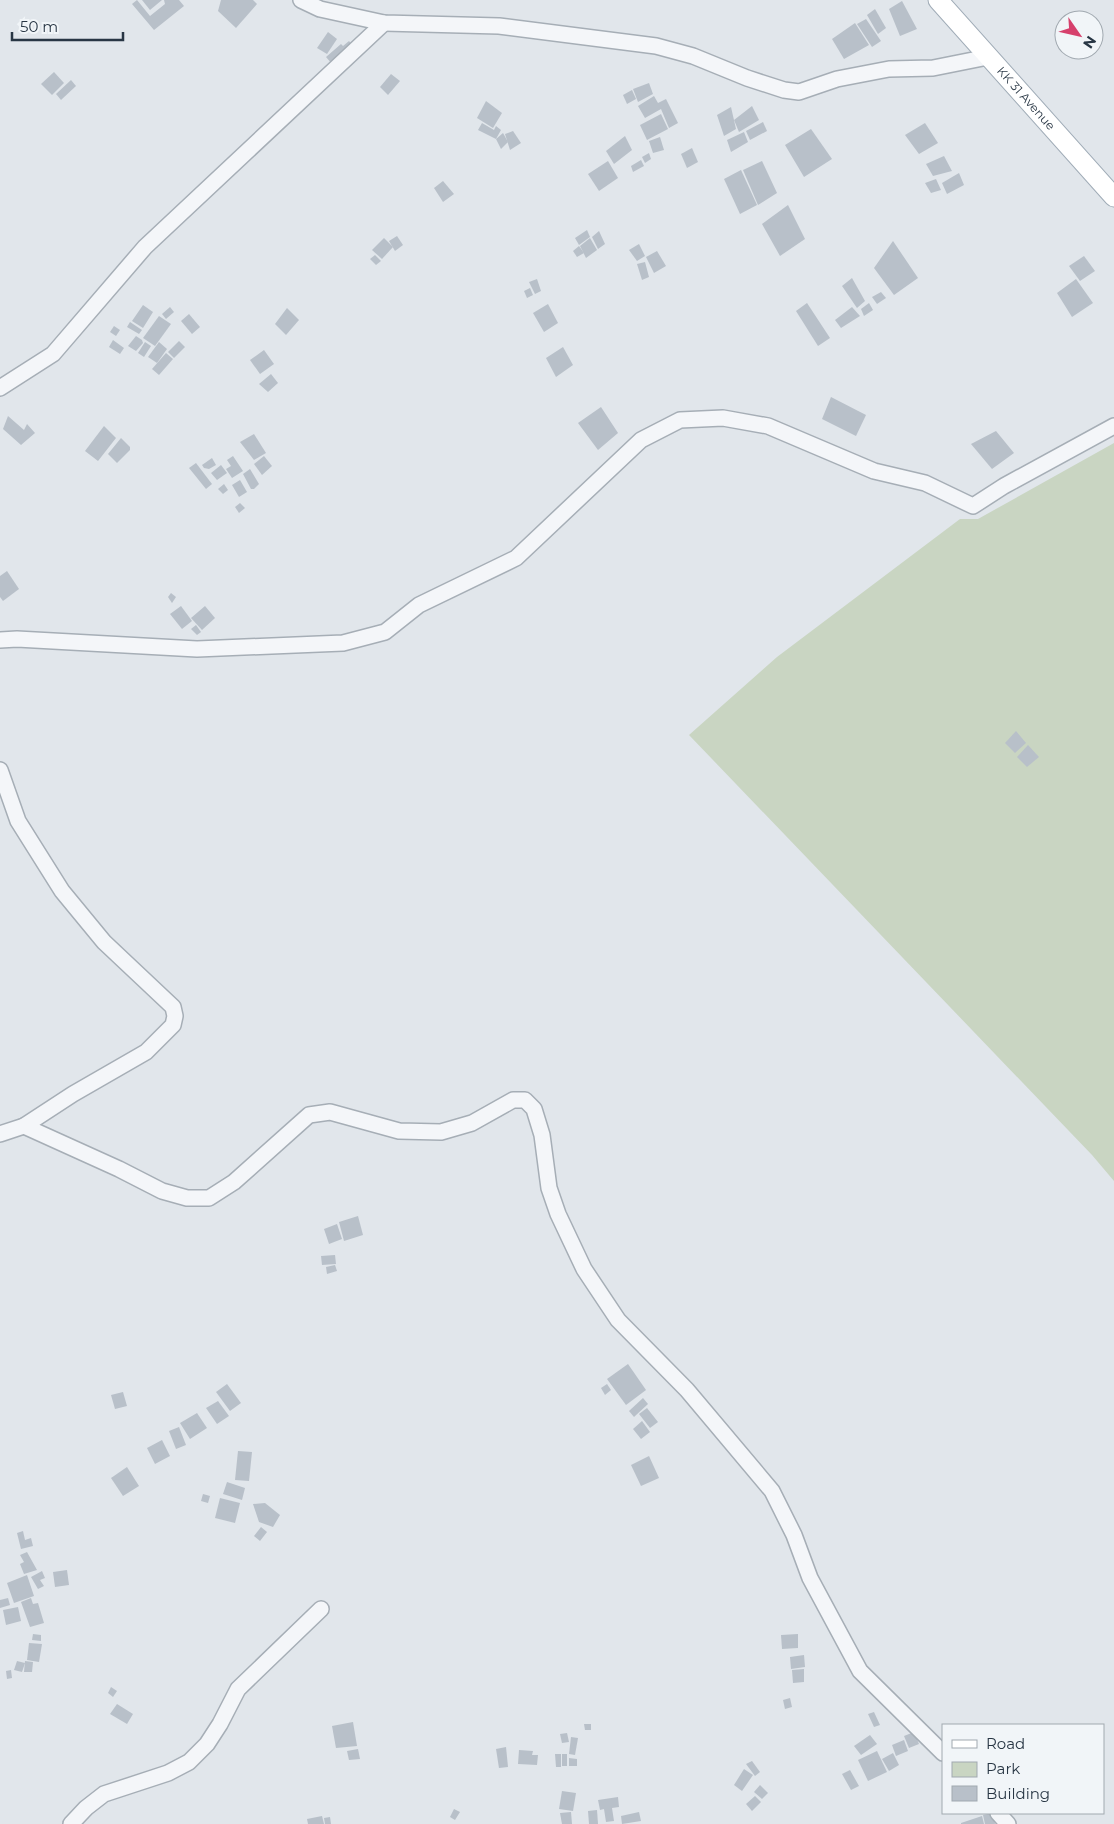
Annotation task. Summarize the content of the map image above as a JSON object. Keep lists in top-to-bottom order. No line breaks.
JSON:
{"streets":{"main road":["KK 31 Avenue"]},"legend":["Road","Park","Building"],"scale_bar":"50 m","north":"bottom right"}
